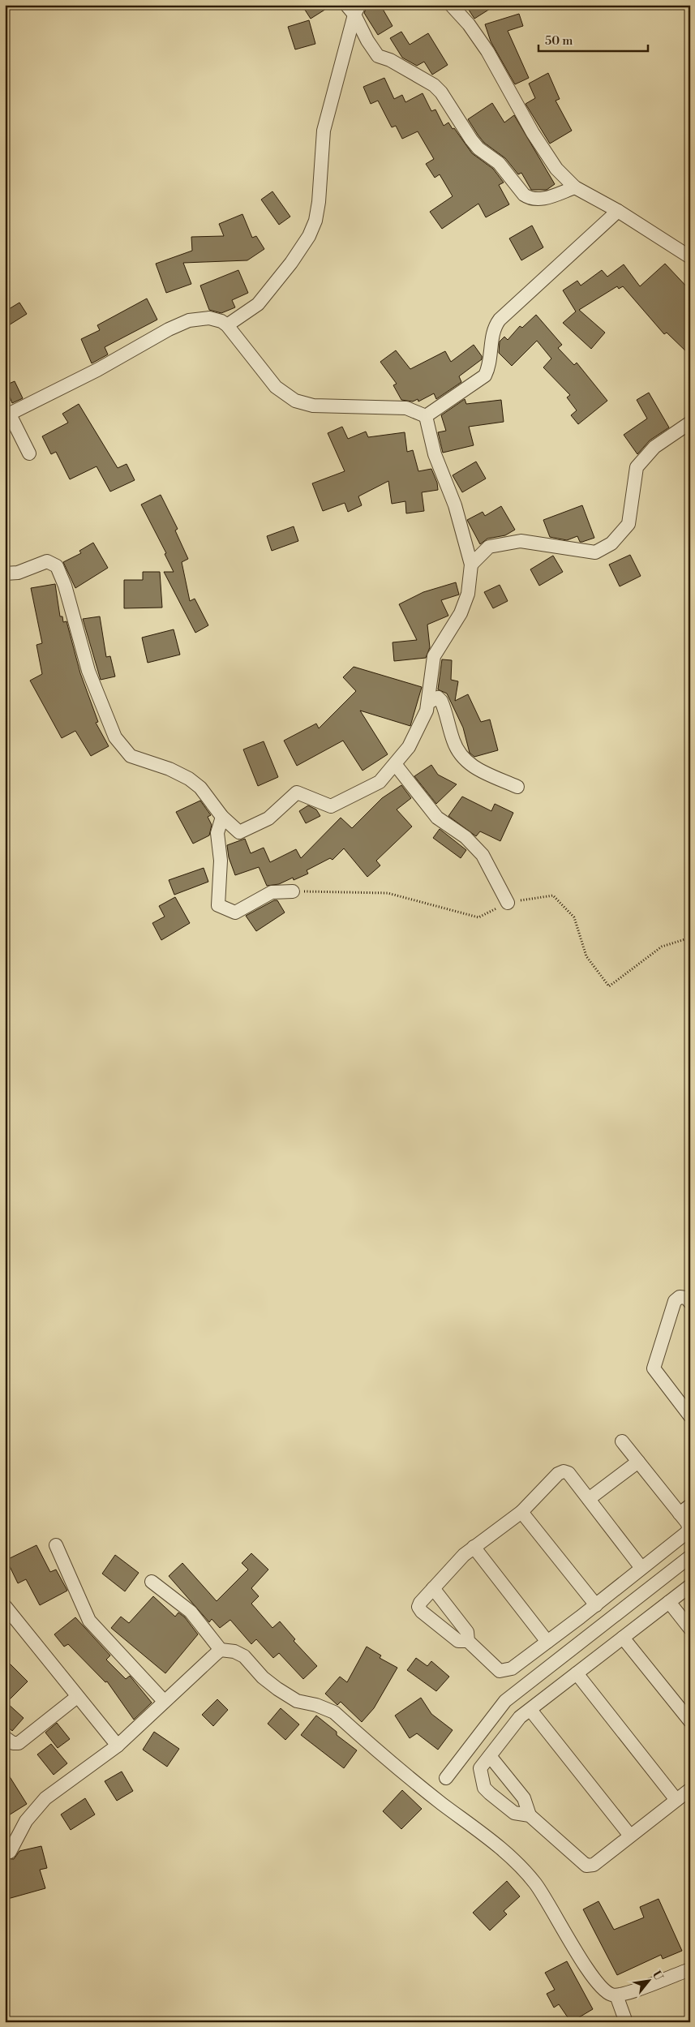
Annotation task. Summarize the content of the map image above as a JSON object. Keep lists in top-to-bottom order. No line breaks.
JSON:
{"scale_bar":"50 m","north":"top right"}
